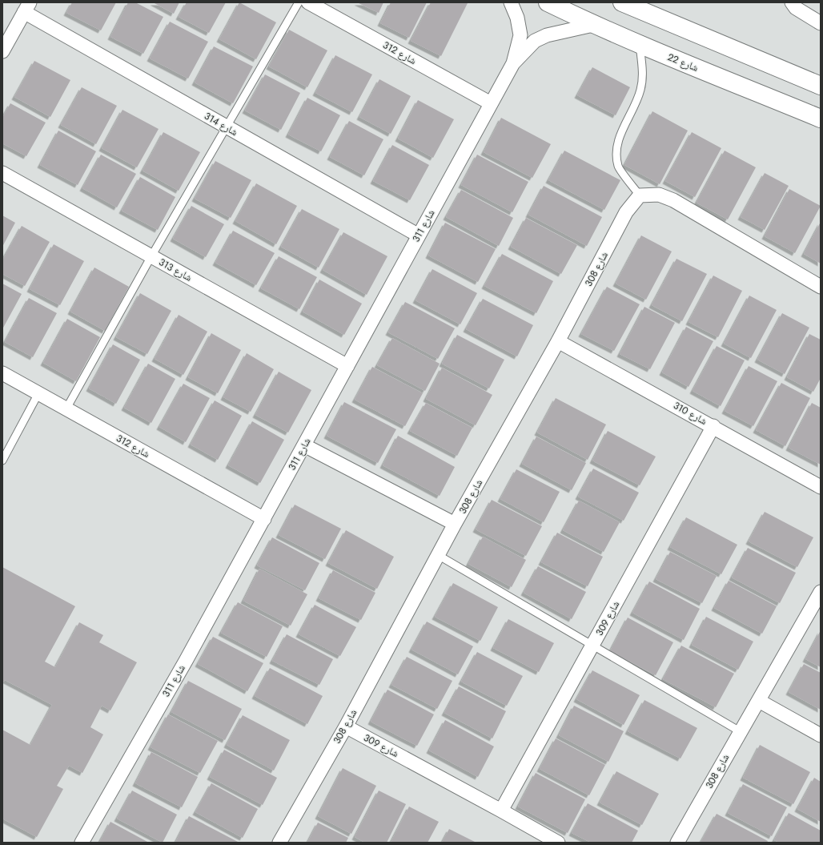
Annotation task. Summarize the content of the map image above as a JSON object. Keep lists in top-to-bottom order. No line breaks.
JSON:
{"streets":{"street":["شارع 312","شارع 22","شارع 314","شارع 311","شارع 308","شارع 313","شارع 310","شارع 309"]},"crossings":[["شارع 312","شارع 311"],["شارع 22","شارع 311"],["شارع 314","شارع 311"],["شارع 311","شارع 308"],["شارع 311","شارع 313"],["شارع 308","شارع 310"],["شارع 308","شارع 309"],["شارع 310","شارع 309"]]}
